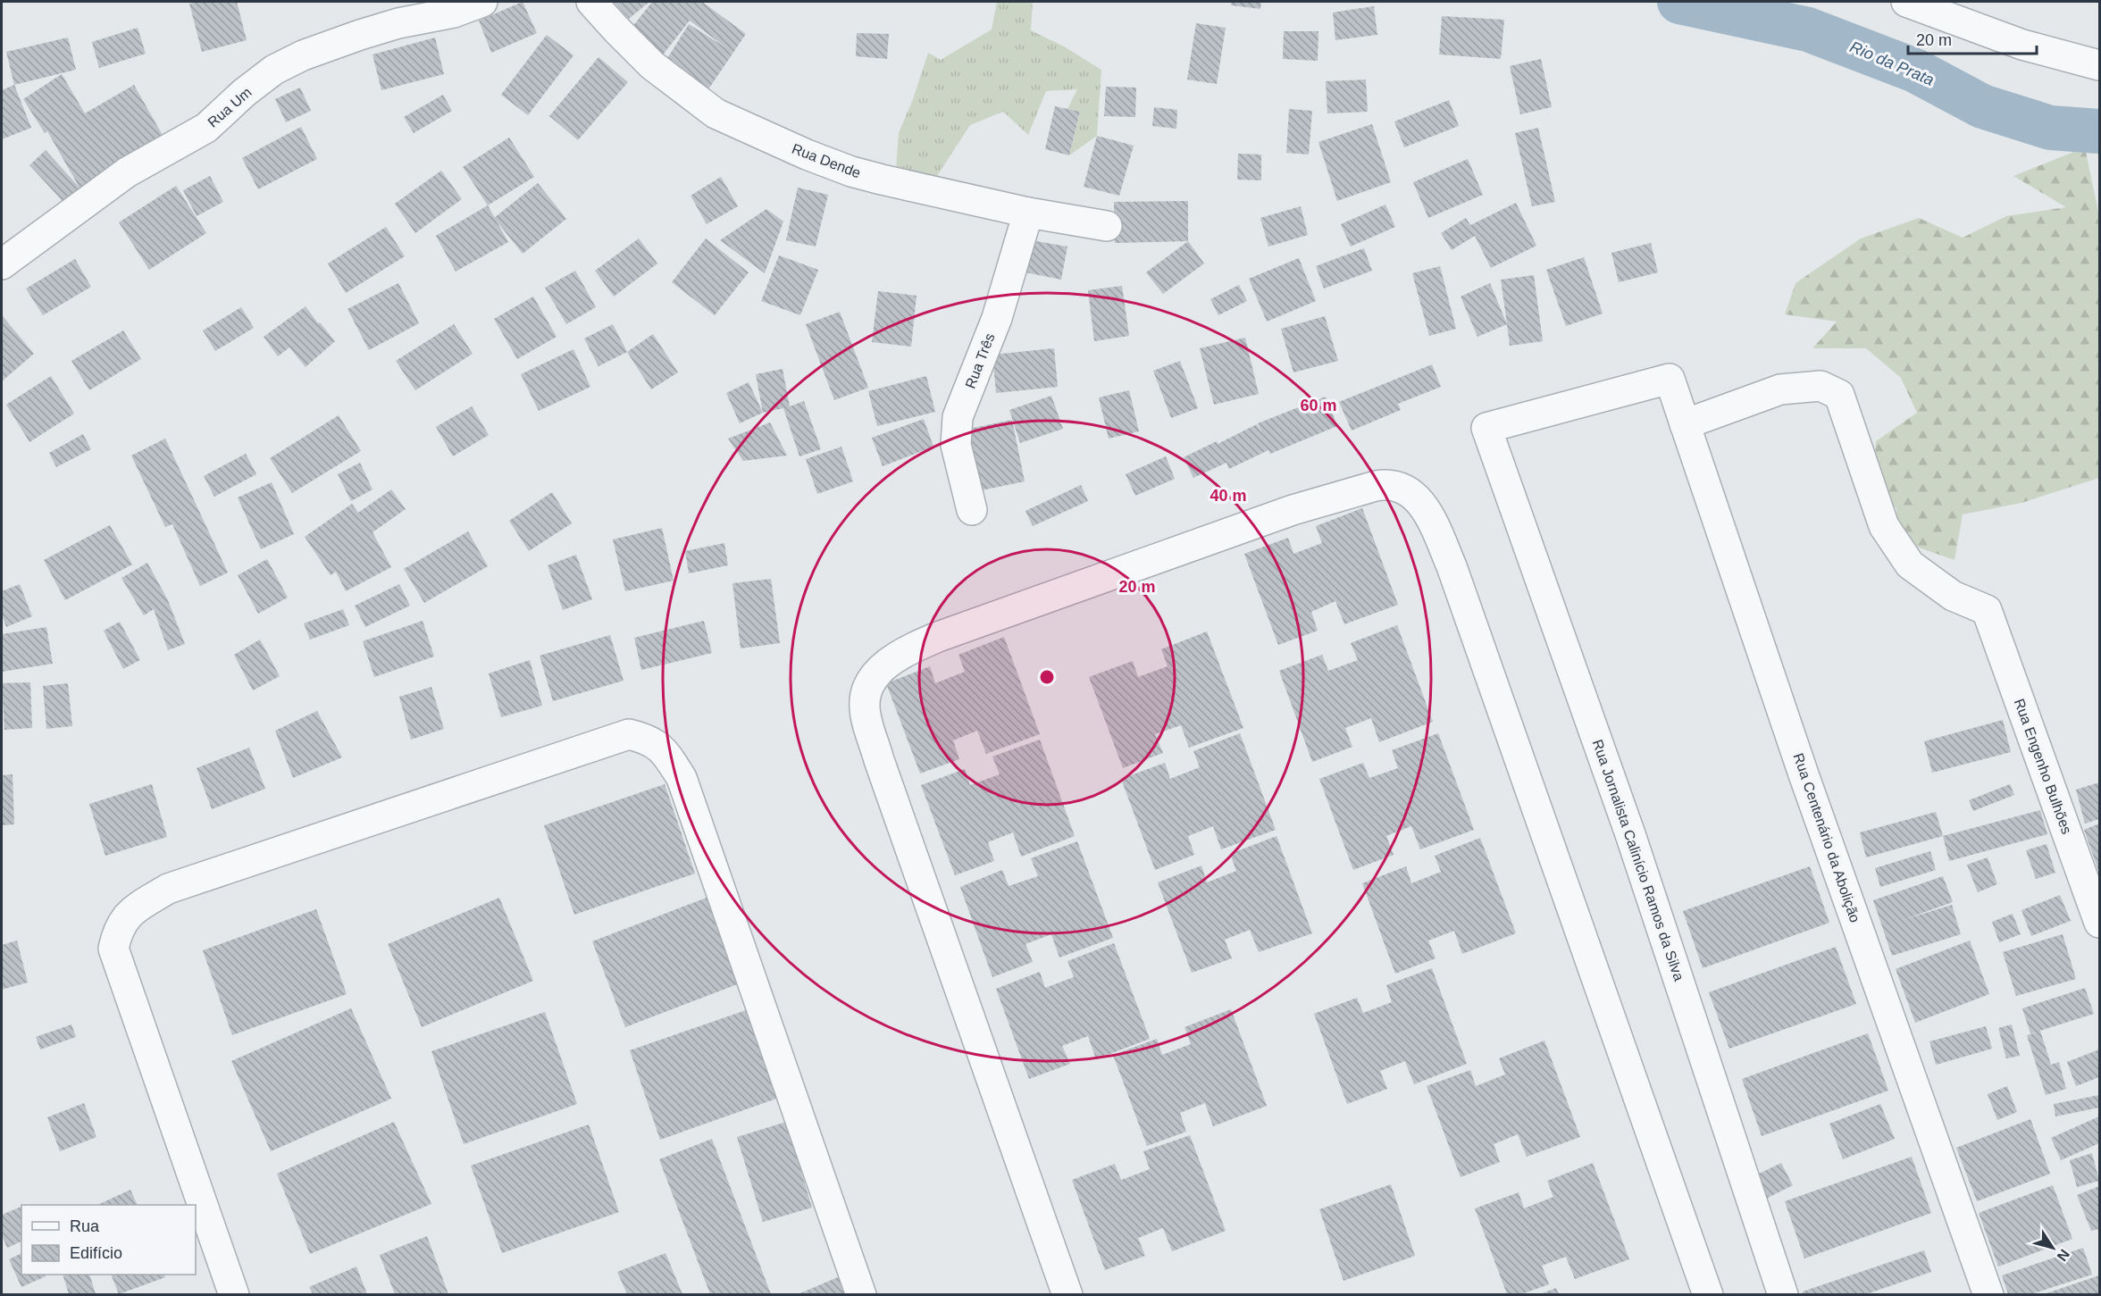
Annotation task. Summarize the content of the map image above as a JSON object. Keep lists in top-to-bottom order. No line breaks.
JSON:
{"streets":{"street":["Rua Um","Rua Dende","Rua Três","Rua Engenho Bulhões","Rua Centenário da Abolição","Rua Jornalista Calinício Ramos da Silva"]},"crossings":[["Rua Dende","Rua Três"],["Rua Engenho Bulhões","Rua Centenário da Abolição"],["Rua Centenário da Abolição","Rua Jornalista Calinício Ramos da Silva"]],"water":["Rio da Prata"],"legend":["Rua","Edifício"],"scale_bar":"20 m","north":"bottom right","rings":["60 m","40 m","20 m"]}
